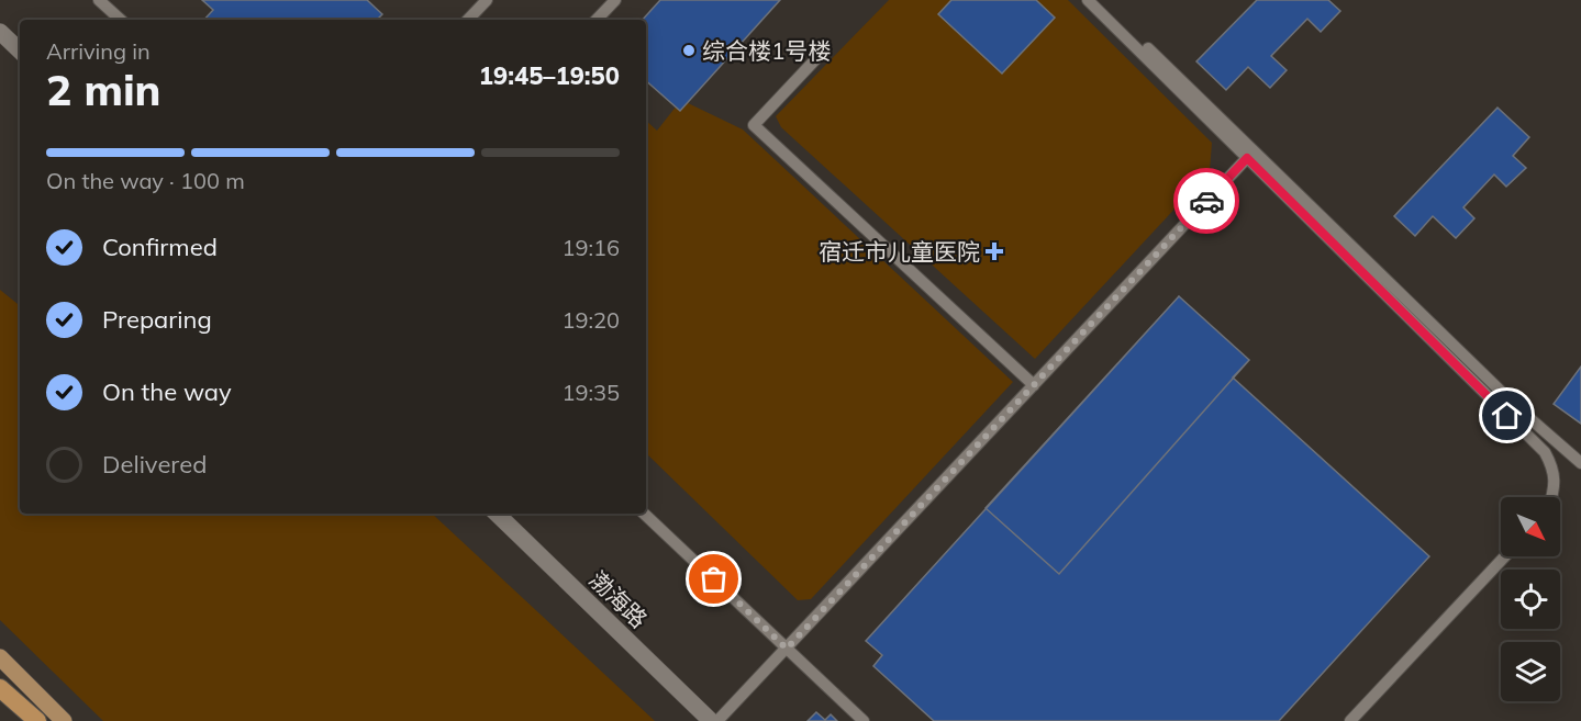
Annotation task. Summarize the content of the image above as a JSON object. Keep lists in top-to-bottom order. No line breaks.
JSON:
{"streets":{"street":["渤海路"]},"places":{"other":["综合楼1号楼"],"health":["宿迁市儿童医院"]},"north":"bottom right","page":{"heading":["2 min","Arriving in","19:45–19:50"],"bar":"On the way · 100 m","list":[["Confirmed","19:16"],["Preparing","19:20"],["On the way","19:35"],"Delivered"]}}
